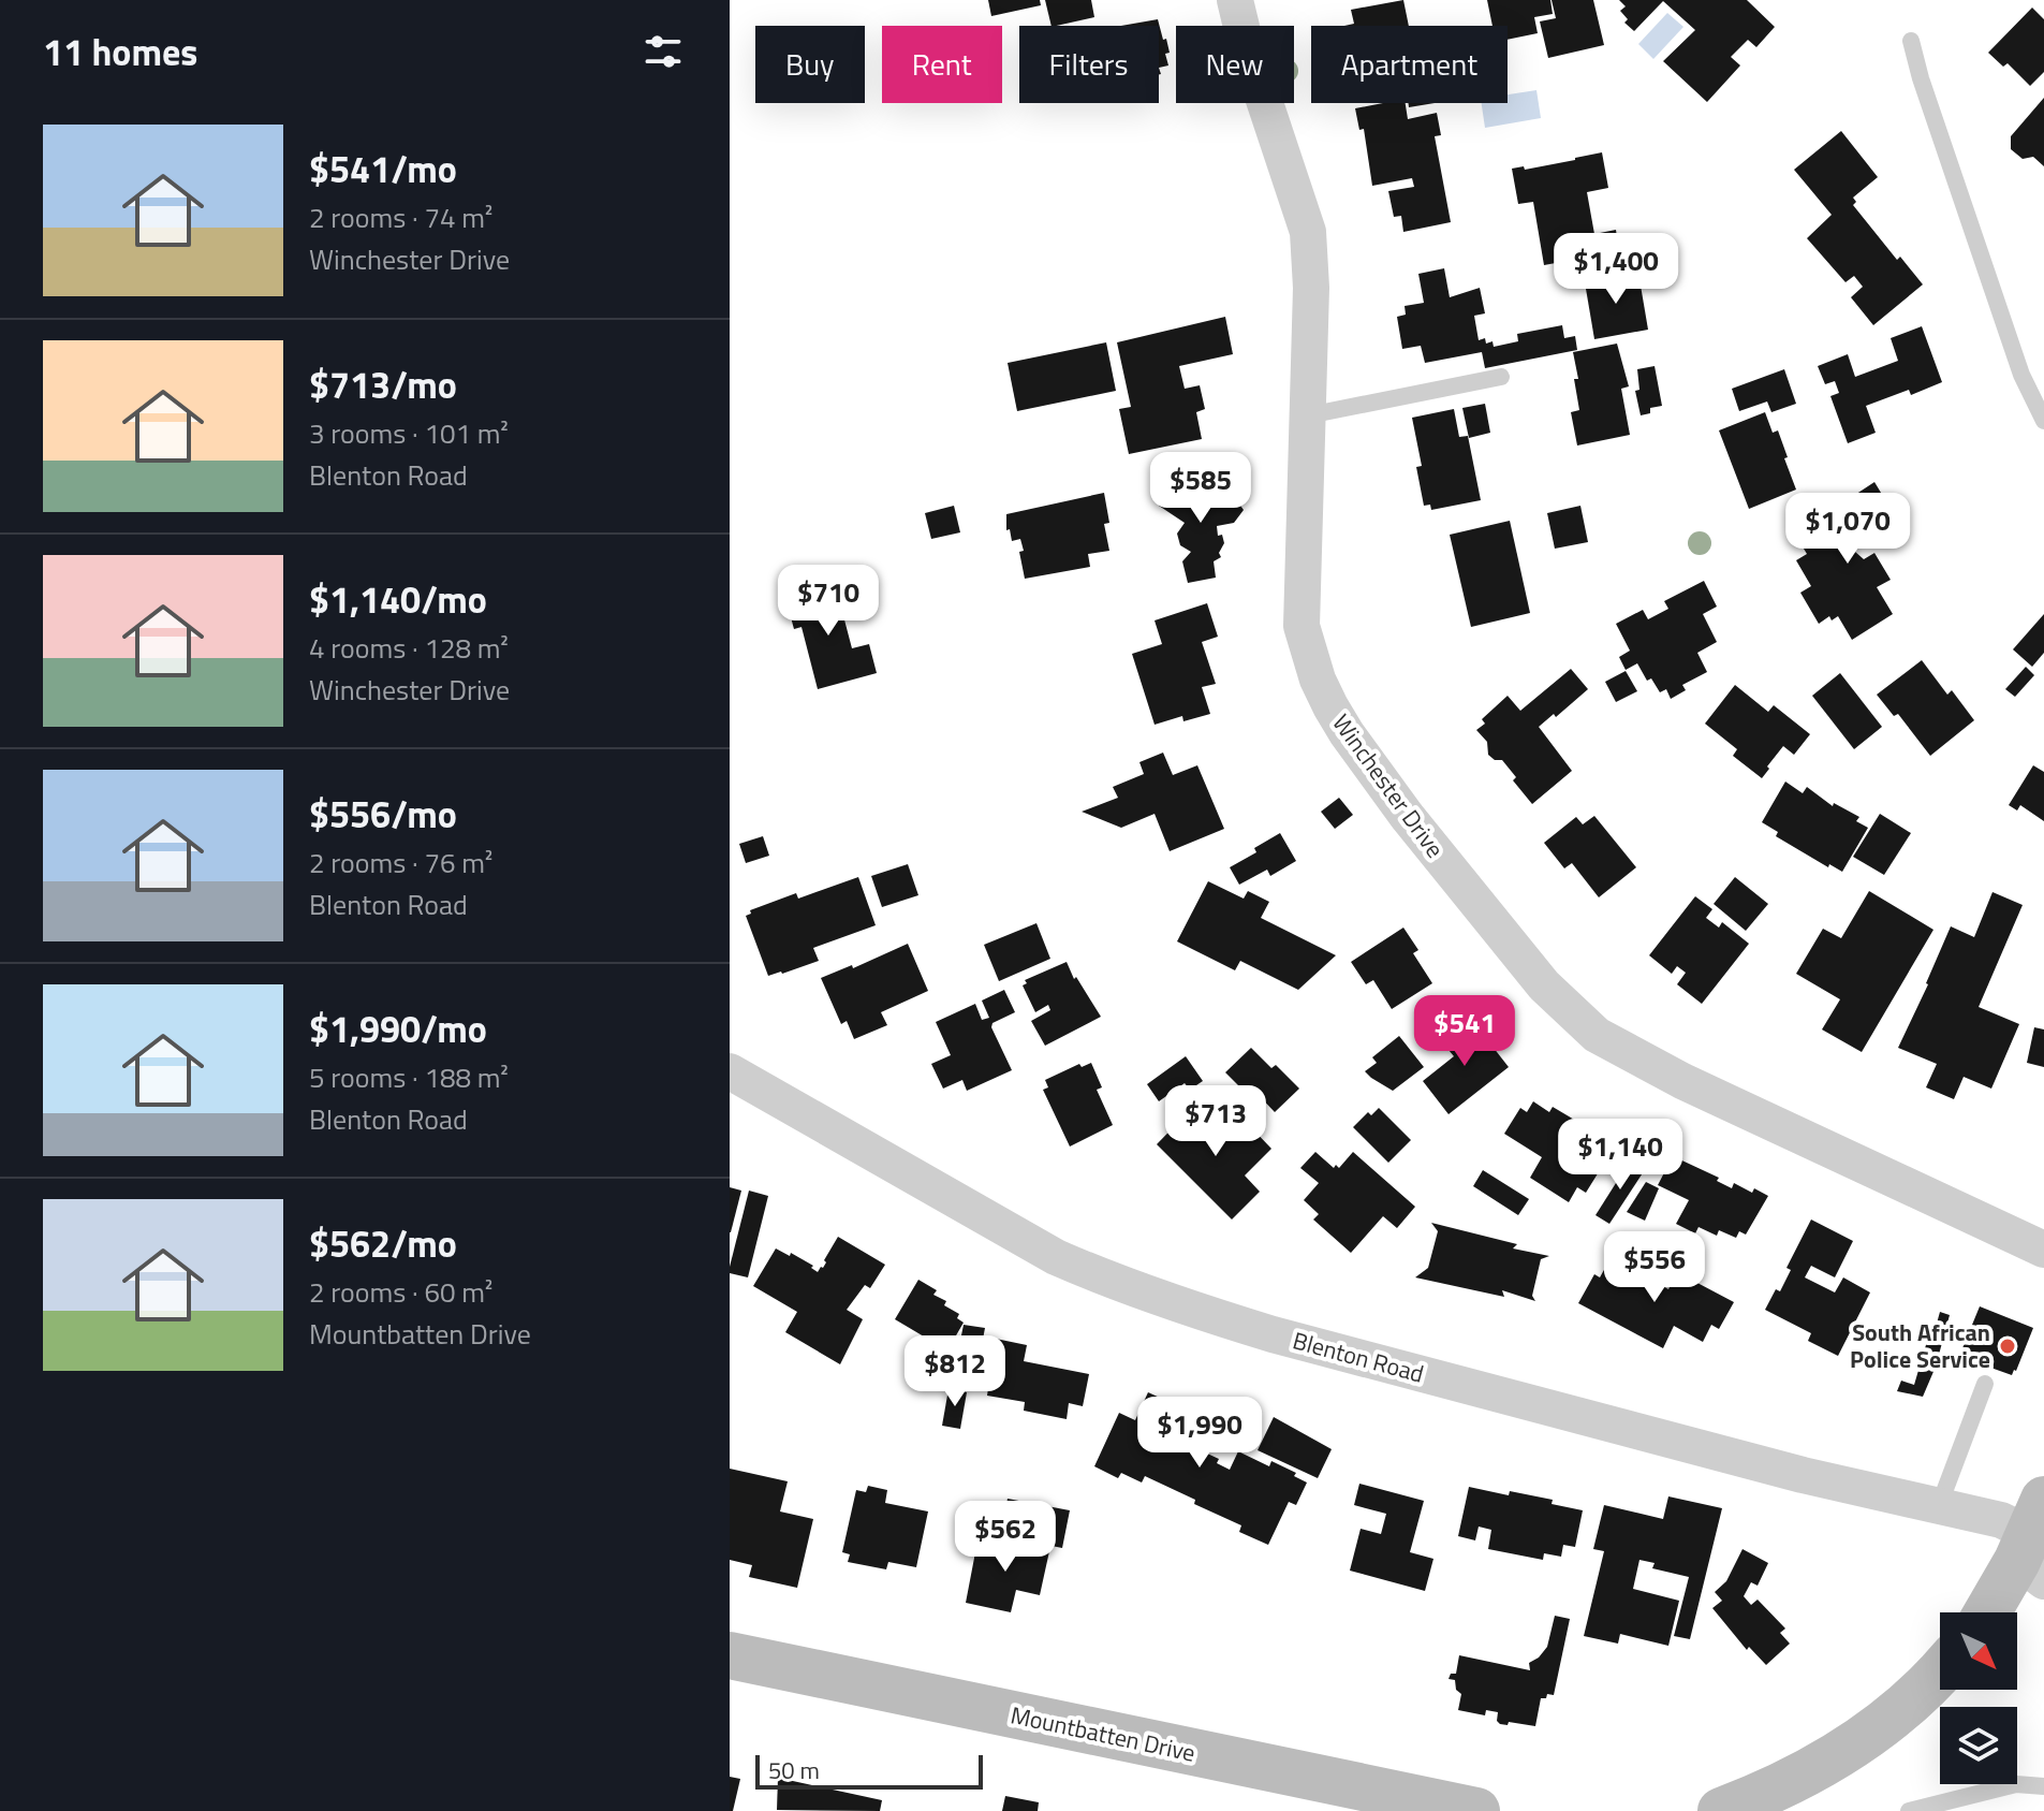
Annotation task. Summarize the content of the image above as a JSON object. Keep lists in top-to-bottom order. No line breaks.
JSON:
{"streets":{"main road":["Mountbatten Drive"],"street":["Winchester Drive","Blenton Road"]},"places":["South African Police Service"],"scale_bar":"50 m","north":"bottom right","page":{"heading":"11 homes","chip":["Buy","Rent","Filters","New","Apartment"],"list":[{"name":"$541/mo","note":"2 rooms · 74 m² · Winchester Drive"},{"name":"$713/mo","note":"3 rooms · 101 m² · Blenton Road"},{"name":"$1,140/mo","note":"4 rooms · 128 m² · Winchester Drive"},{"name":"$556/mo","note":"2 rooms · 76 m² · Blenton Road"},{"name":"$1,990/mo","note":"5 rooms · 188 m² · Blenton Road"},{"name":"$562/mo","note":"2 rooms · 60 m² · Mountbatten Drive"}],"price":["$1,400","$585","$1,070","$710","$541","$713","$1,140","$556","$812","$1,990","$562"],"scale":"50 m"}}
